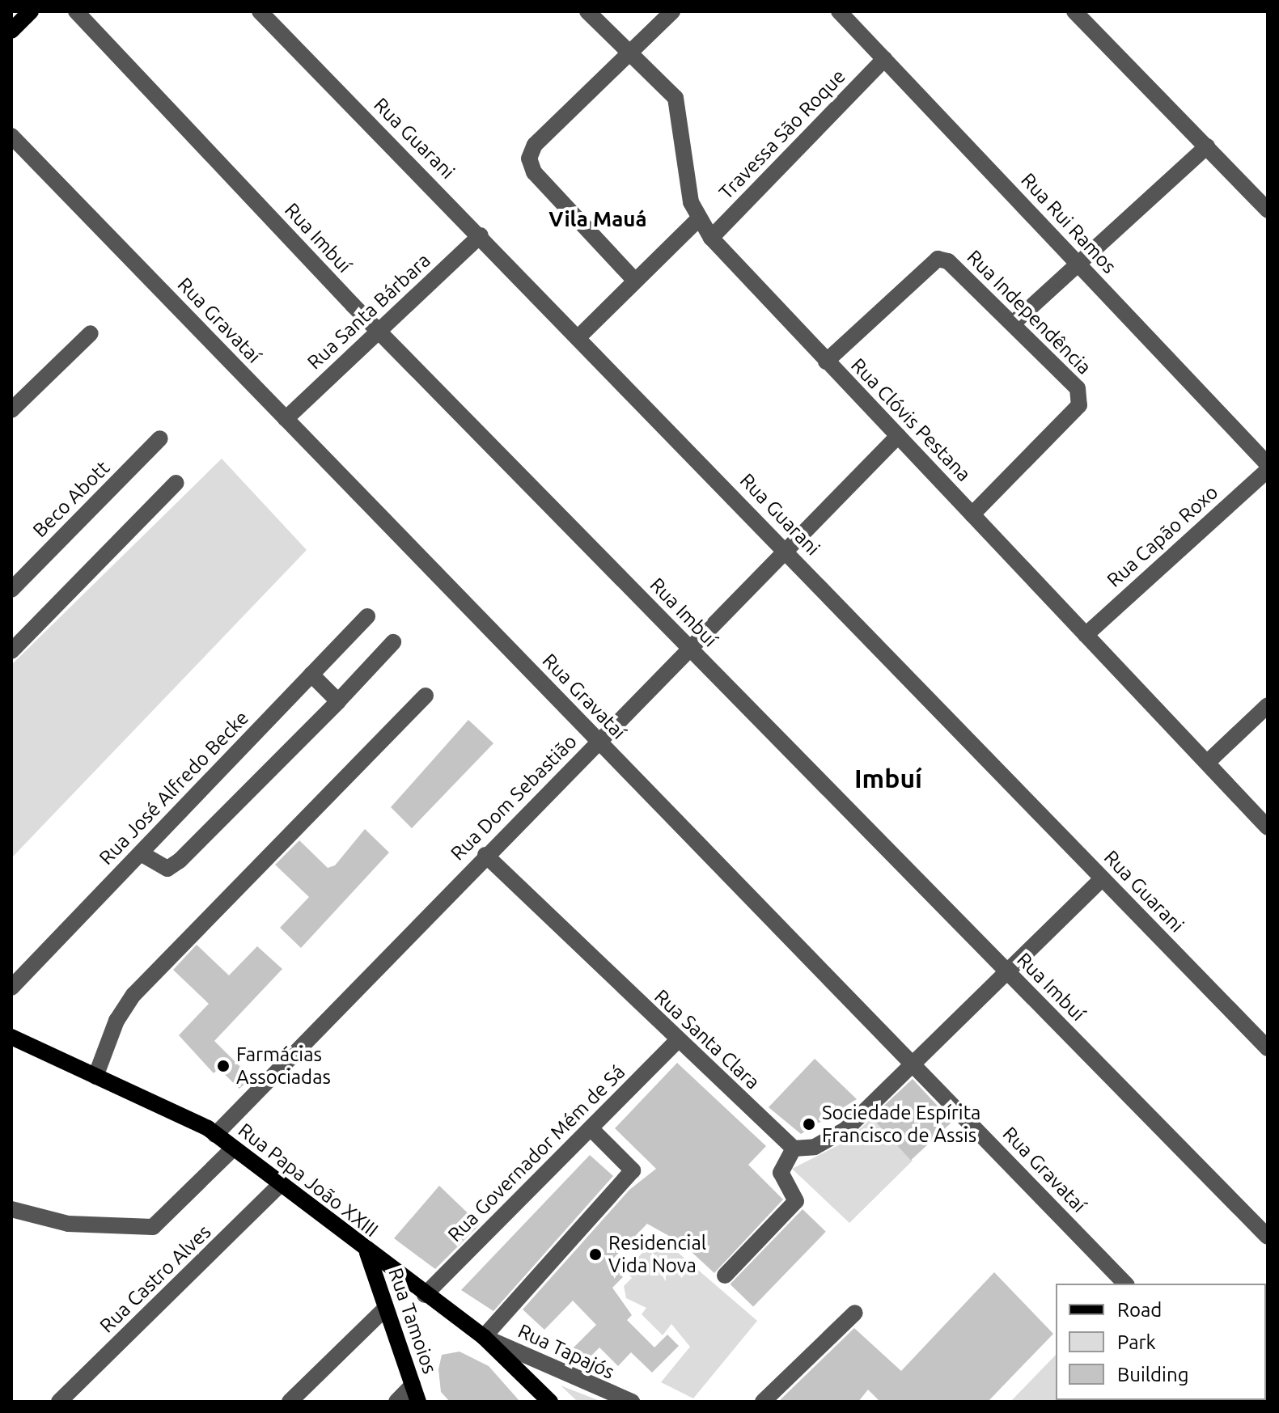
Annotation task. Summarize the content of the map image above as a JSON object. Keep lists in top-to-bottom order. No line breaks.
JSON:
{"streets":{"main road":["Rua Papa João XXIII","Rua Tamoios"],"street":["Travessa São Roque","Rua Guarani","Rua Rui Ramos","Rua Imbuí","Rua Santa Bárbara","Rua Independência","Rua Gravataí","Rua Clóvis Pestana","Beco Abott","Rua Capão Roxo","Rua José Alfredo Becke","Rua Dom Sebastião","Rua Santa Clara","Rua Governador Mém de Sá","Rua Castro Alves","Rua Tapajós"]},"crossings":[["Travessa São Roque","Rua Rui Ramos"],["Travessa São Roque","Rua Clóvis Pestana"],["Rua Guarani","Rua Santa Bárbara"],["Rua Guarani","Rua Dom Sebastião"],["Rua Imbuí","Rua Santa Bárbara"],["Rua Imbuí","Rua Dom Sebastião"],["Rua Santa Bárbara","Rua Gravataí"],["Rua Independência","Rua Clóvis Pestana"],["Rua Gravataí","Rua Dom Sebastião"],["Rua Clóvis Pestana","Rua Capão Roxo"],["Rua Clóvis Pestana","Rua Dom Sebastião"],["Rua Dom Sebastião","Rua Santa Clara"],["Rua Dom Sebastião","Rua Papa João XXIII"],["Rua Santa Clara","Rua Governador Mém de Sá"],["Rua Governador Mém de Sá","Rua Papa João XXIII"],["Rua Papa João XXIII","Rua Castro Alves"],["Rua Papa João XXIII","Rua Tamoios"],["Rua Papa João XXIII","Rua Tapajós"]],"districts":["Vila Mauá","Imbuí"],"places":["Farmácias Associadas","Sociedade Espírita Francisco de Assis","Residencial Vida Nova"],"legend":["Road","Park","Building"]}
